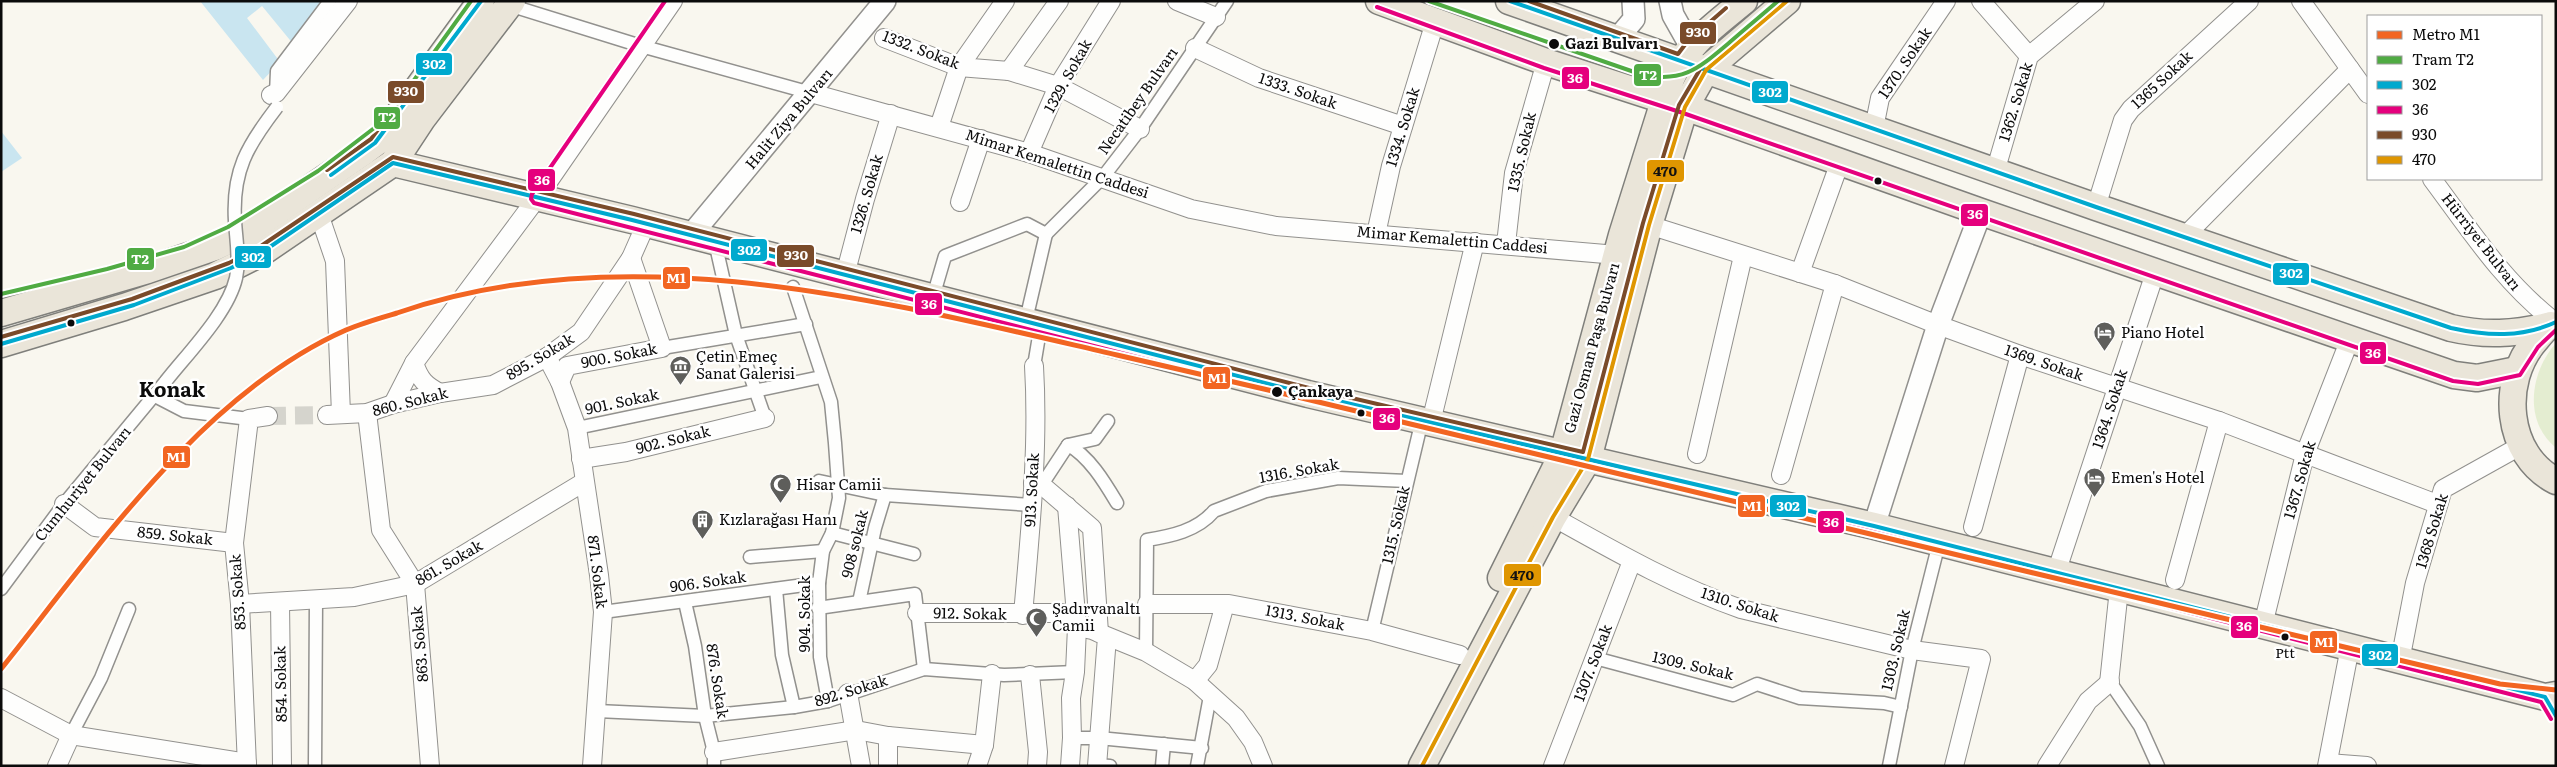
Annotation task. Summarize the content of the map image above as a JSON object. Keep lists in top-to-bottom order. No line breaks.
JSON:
{"streets":{"main road":["Gazi Osman Paşa Bulvarı"],"street":["1332. Sokak","1370. Sokak","1329. Sokak","1365 Sokak","1333. Sokak","Necatibey Bulvarı","1362. Sokak","Halit Ziya Bulvarı","1334. Sokak","1335. Sokak","Mimar Kemalettin Caddesi","1326. Sokak","Hürriyet Bulvarı","900. Sokak","895. Sokak","1369. Sokak","860. Sokak","901. Sokak","1364. Sokak","902. Sokak","1316. Sokak","1367. Sokak","Cumhuriyet Bulvarı","913. Sokak","1315. Sokak","1368 Sokak","859. Sokak","908 sokak","861. Sokak","871. Sokak","906. Sokak","853. Sokak","1310. Sokak","904. Sokak","912. Sokak","1313. Sokak","863. Sokak","1303. Sokak","1307. Sokak","1309. Sokak","876. Sokak","854. Sokak","892. Sokak"]},"crossings":[["1332. Sokak","1329. Sokak"],["1332. Sokak","Necatibey Bulvarı"],["1332. Sokak","Halit Ziya Bulvarı"],["1329. Sokak","Mimar Kemalettin Caddesi"],["1333. Sokak","Necatibey Bulvarı"],["1333. Sokak","1334. Sokak"],["Necatibey Bulvarı","Mimar Kemalettin Caddesi"],["Halit Ziya Bulvarı","Mimar Kemalettin Caddesi"],["1334. Sokak","Mimar Kemalettin Caddesi"],["1335. Sokak","Mimar Kemalettin Caddesi"],["Mimar Kemalettin Caddesi","1326. Sokak"],["Mimar Kemalettin Caddesi","Gazi Osman Paşa Bulvarı"],["Mimar Kemalettin Caddesi","1315. Sokak"],["Gazi Osman Paşa Bulvarı","1369. Sokak"],["Gazi Osman Paşa Bulvarı","1310. Sokak"],["Gazi Osman Paşa Bulvarı","1313. Sokak"],["900. Sokak","871. Sokak"],["900. Sokak","904. Sokak"],["895. Sokak","860. Sokak"],["895. Sokak","871. Sokak"],["1369. Sokak","1364. Sokak"],["1369. Sokak","1367. Sokak"],["1369. Sokak","1368 Sokak"],["860. Sokak","863. Sokak"],["901. Sokak","871. Sokak"],["901. Sokak","904. Sokak"],["902. Sokak","871. Sokak"],["1316. Sokak","1315. Sokak"],["1316. Sokak","1313. Sokak"],["Cumhuriyet Bulvarı","859. Sokak"],["913. Sokak","912. Sokak"],["1315. Sokak","1313. Sokak"],["859. Sokak","853. Sokak"],["861. Sokak","871. Sokak"],["861. Sokak","853. Sokak"],["861. Sokak","863. Sokak"],["861. Sokak","854. Sokak"],["871. Sokak","906. Sokak"],["871. Sokak","892. Sokak"],["906. Sokak","904. Sokak"],["906. Sokak","876. Sokak"],["1310. Sokak","1303. Sokak"],["1310. Sokak","1307. Sokak"],["904. Sokak","892. Sokak"],["1303. Sokak","1309. Sokak"],["1307. Sokak","1309. Sokak"],["876. Sokak","892. Sokak"]],"districts":["Konak"],"places":{"other":["Gazi Bulvarı","Çankaya","Ptt"],"hotel":["Piano Hotel","Emen's Hotel"],"museum":["Çetin Emeç Sanat Galerisi"],"mosque":["Hisar Camii","Şadırvanaltı Camii"],"building":["Kızlarağası Hanı"]},"lines":["tram line T2","transit line 302","transit line 36","transit line 930","transit line 470","metro line M1"],"legend":["Metro M1","Tram T2","302","36","930","470"]}
